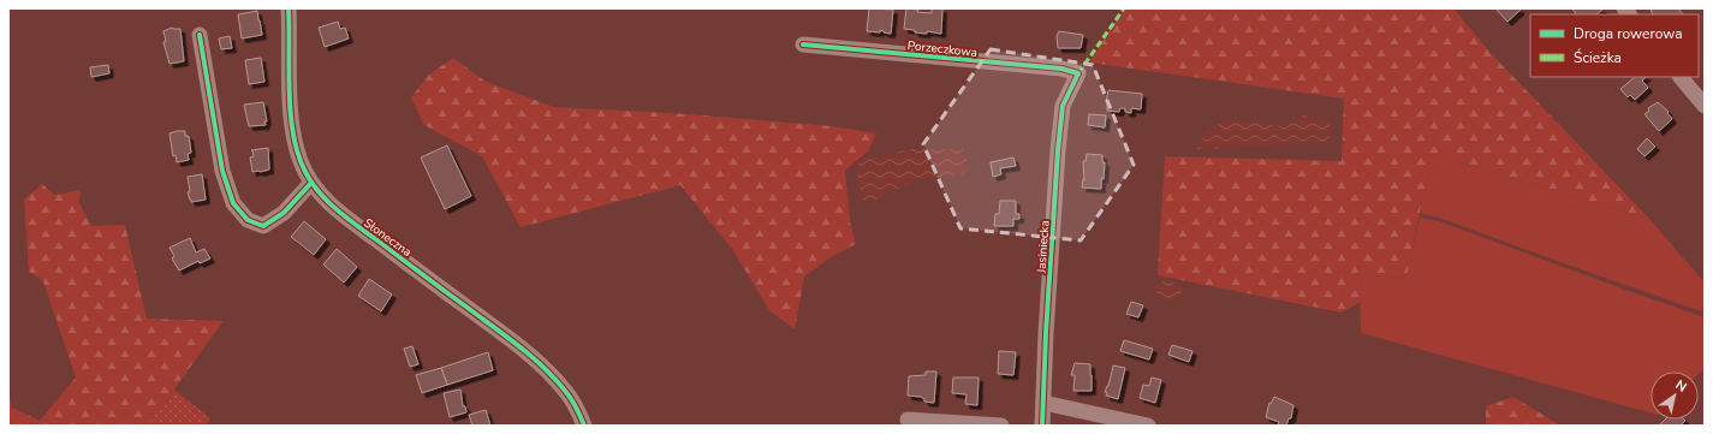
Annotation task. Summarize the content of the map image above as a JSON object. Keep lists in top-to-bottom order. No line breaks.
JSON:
{"streets":{"street":["Porzeczkowa","Słoneczna","Jasiniecka"]},"crossings":[["Porzeczkowa","Jasiniecka"]],"legend":["Droga rowerowa","Ścieżka"],"north":"top right"}
